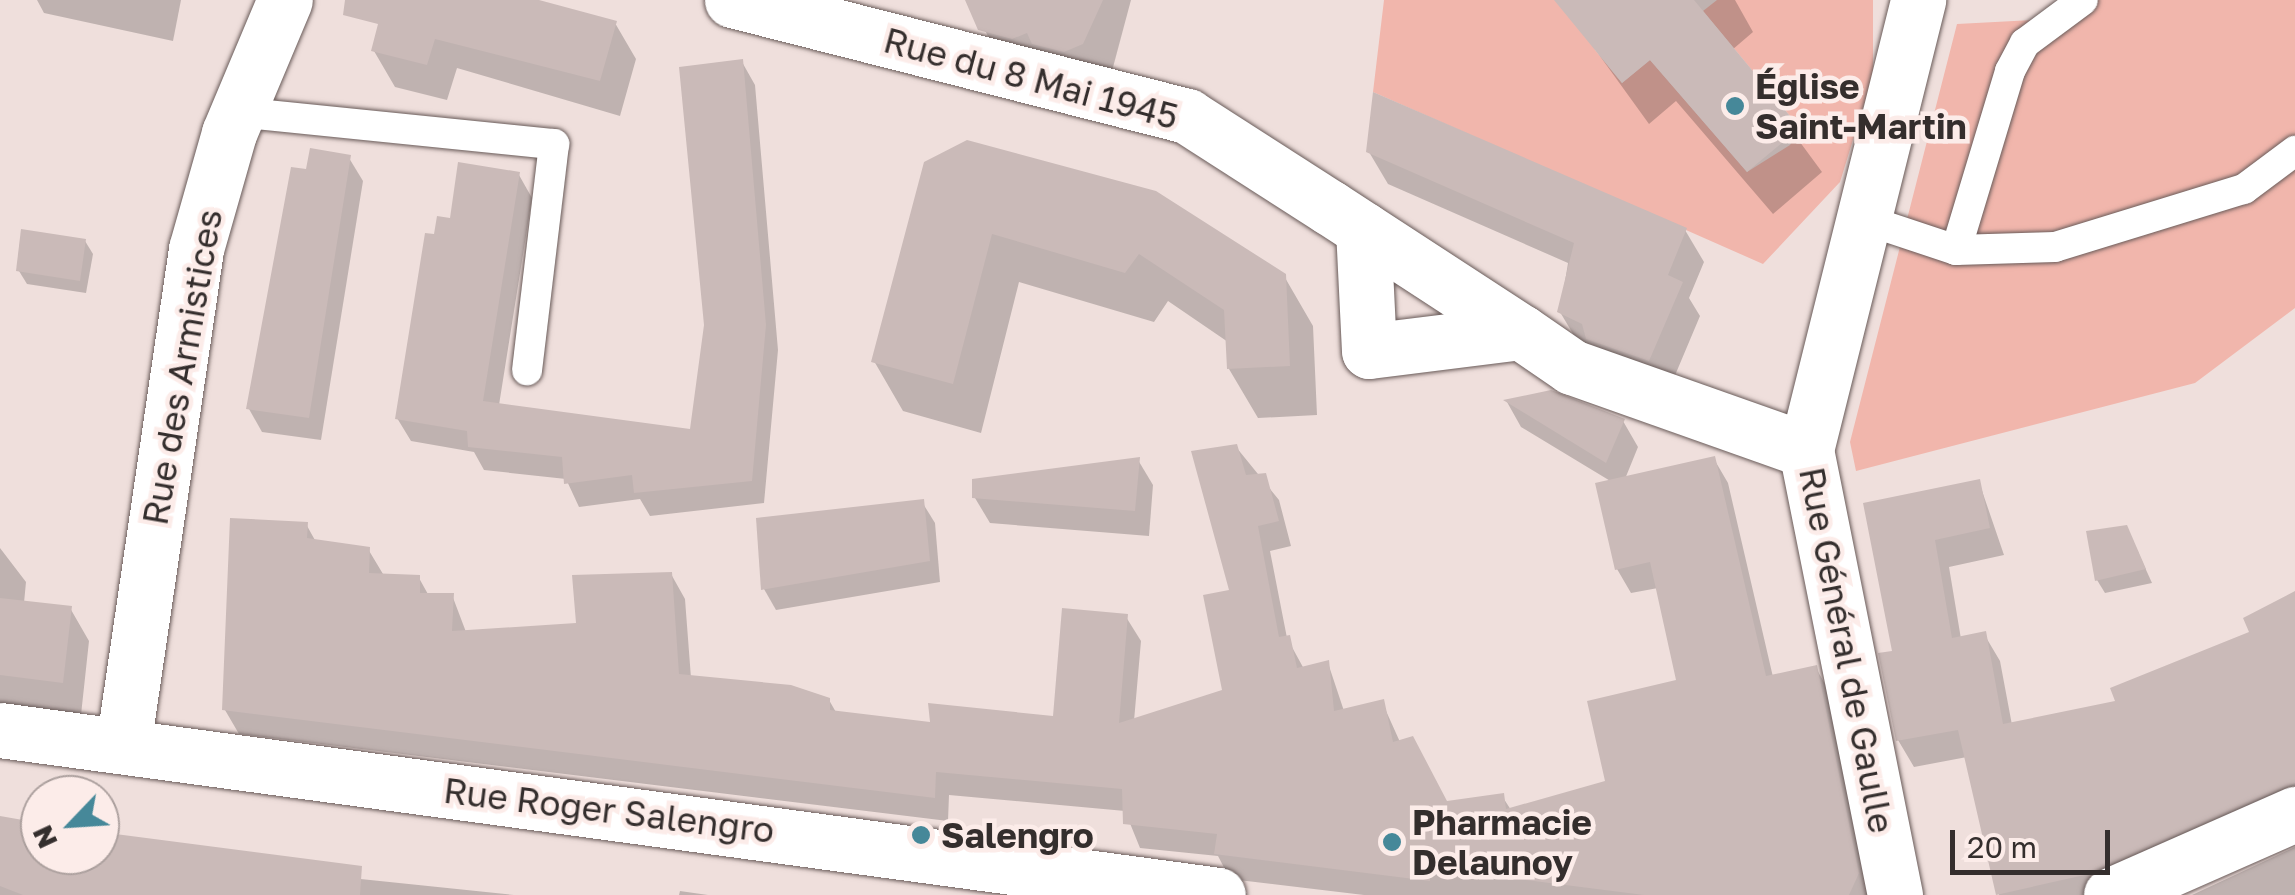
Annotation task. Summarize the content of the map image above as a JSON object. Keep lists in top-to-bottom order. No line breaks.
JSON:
{"streets":{"street":["Rue du 8 Mai 1945","Rue des Armistices","Rue Général de Gaulle","Rue Roger Salengro"]},"crossings":[["Rue du 8 Mai 1945","Rue Général de Gaulle"],["Rue des Armistices","Rue Roger Salengro"]],"places":["Église Saint-Martin","Salengro","Pharmacie Delaunoy"],"scale_bar":"20 m","north":"bottom left"}
